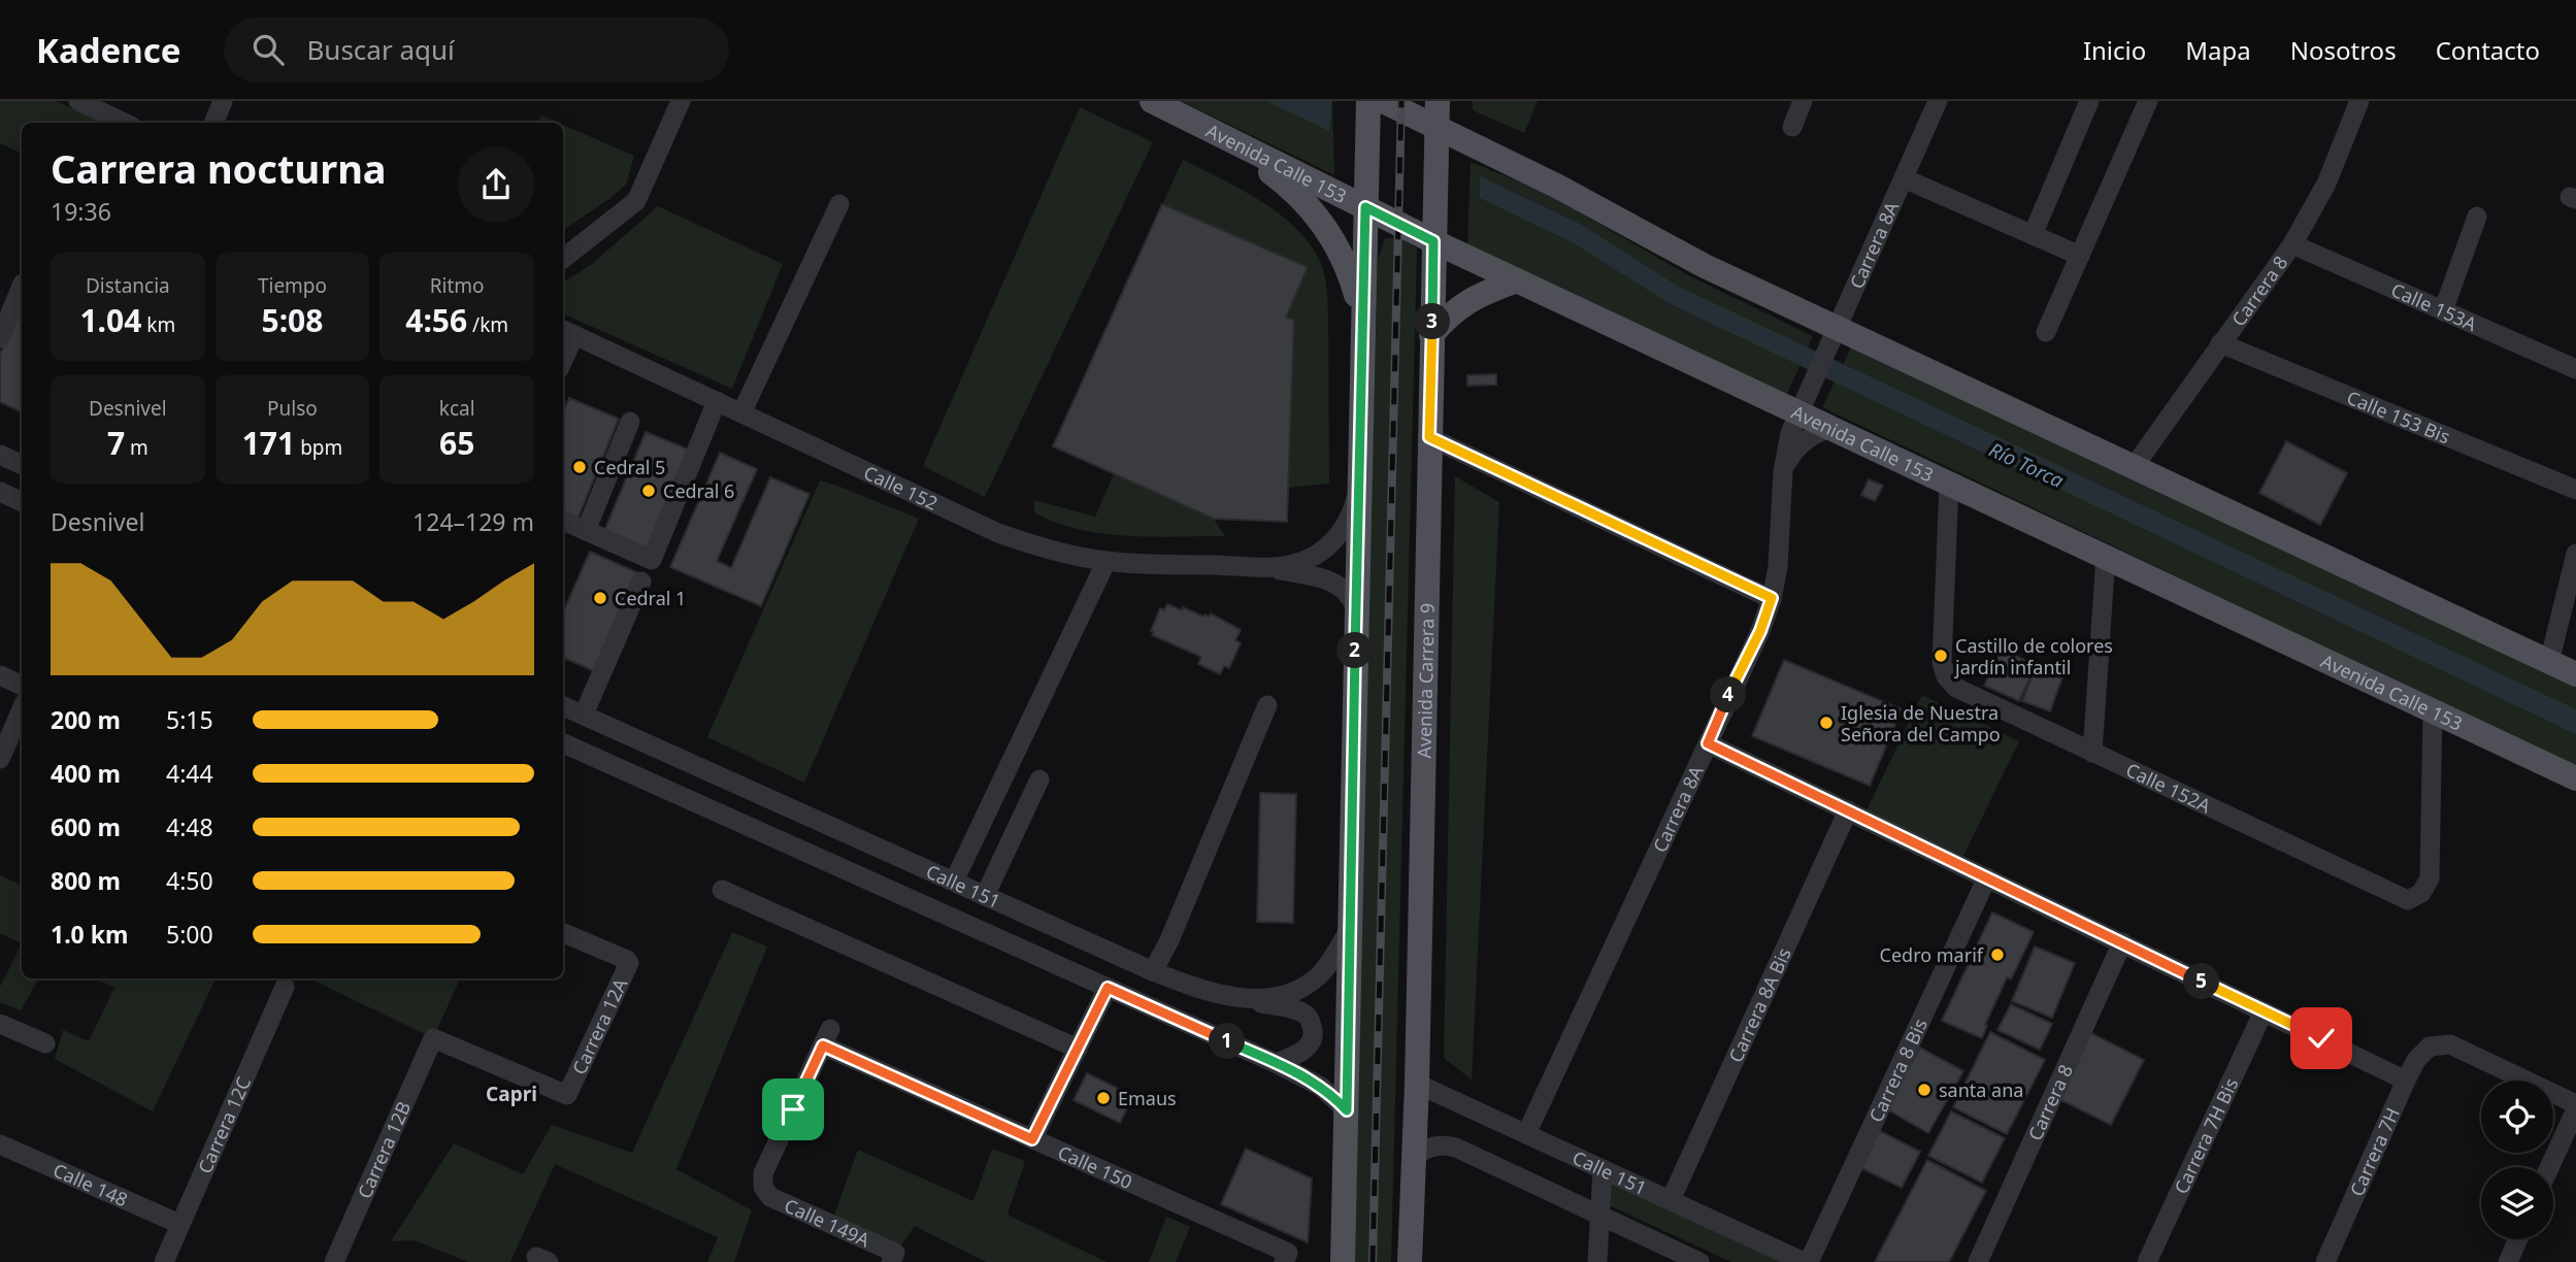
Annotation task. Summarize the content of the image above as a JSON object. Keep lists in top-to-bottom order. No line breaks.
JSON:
{"streets":{"main road":["Avenida Calle 153","Avenida Carrera 9"],"street":["Carrera 8A","Carrera 8","Calle 153A","Calle 153 Bis","Calle 152","Calle 152A","Calle 151","Carrera 8A Bis","Carrera 12A","Carrera 8 Bis","Carrera 12C","Carrera 7H Bis","Carrera 12B","Carrera 7H","Calle 150","Calle 148","Calle 149A"]},"crossings":[["Avenida Calle 153","Carrera 8A"],["Avenida Calle 153","Avenida Carrera 9"],["Avenida Calle 153","Calle 152A"],["Carrera 8A","Calle 151"],["Carrera 8","Calle 153A"],["Carrera 8","Calle 153 Bis"],["Avenida Carrera 9","Calle 151"],["Calle 151","Carrera 8A Bis"],["Calle 151","Carrera 8 Bis"],["Carrera 12A","Carrera 12B"],["Carrera 12C","Calle 148"],["Calle 150","Calle 149A"]],"districts":["Capri"],"water":["Río Torca"],"places":["Cedral 5","Cedral 6","Cedral 1","Castillo de colores jardín infantil","Iglesia de Nuestra Señora del Campo","Cedro marif","santa ana","Emaus"],"page":{"header":"Kadence","search":"Buscar aquí","nav":["Inicio","Mapa","Nosotros","Contacto"],"heading":["Carrera nocturna","19:36"],"stats":[["Distancia","1.04 km"],["Tiempo","5:08"],["Ritmo","4:56 /km"],["Desnivel","7 m"],["Pulso","171 bpm"],["kcal","65"]],"pins":["3","2","4","5","1"],"chart":["Desnivel","124–129 m"],"list":[{"name":"200 m","note":"5:15"},{"name":"400 m","note":"4:44"},{"name":"600 m","note":"4:48"},{"name":"800 m","note":"4:50"},{"name":"1.0 km","note":"5:00"}]}}
